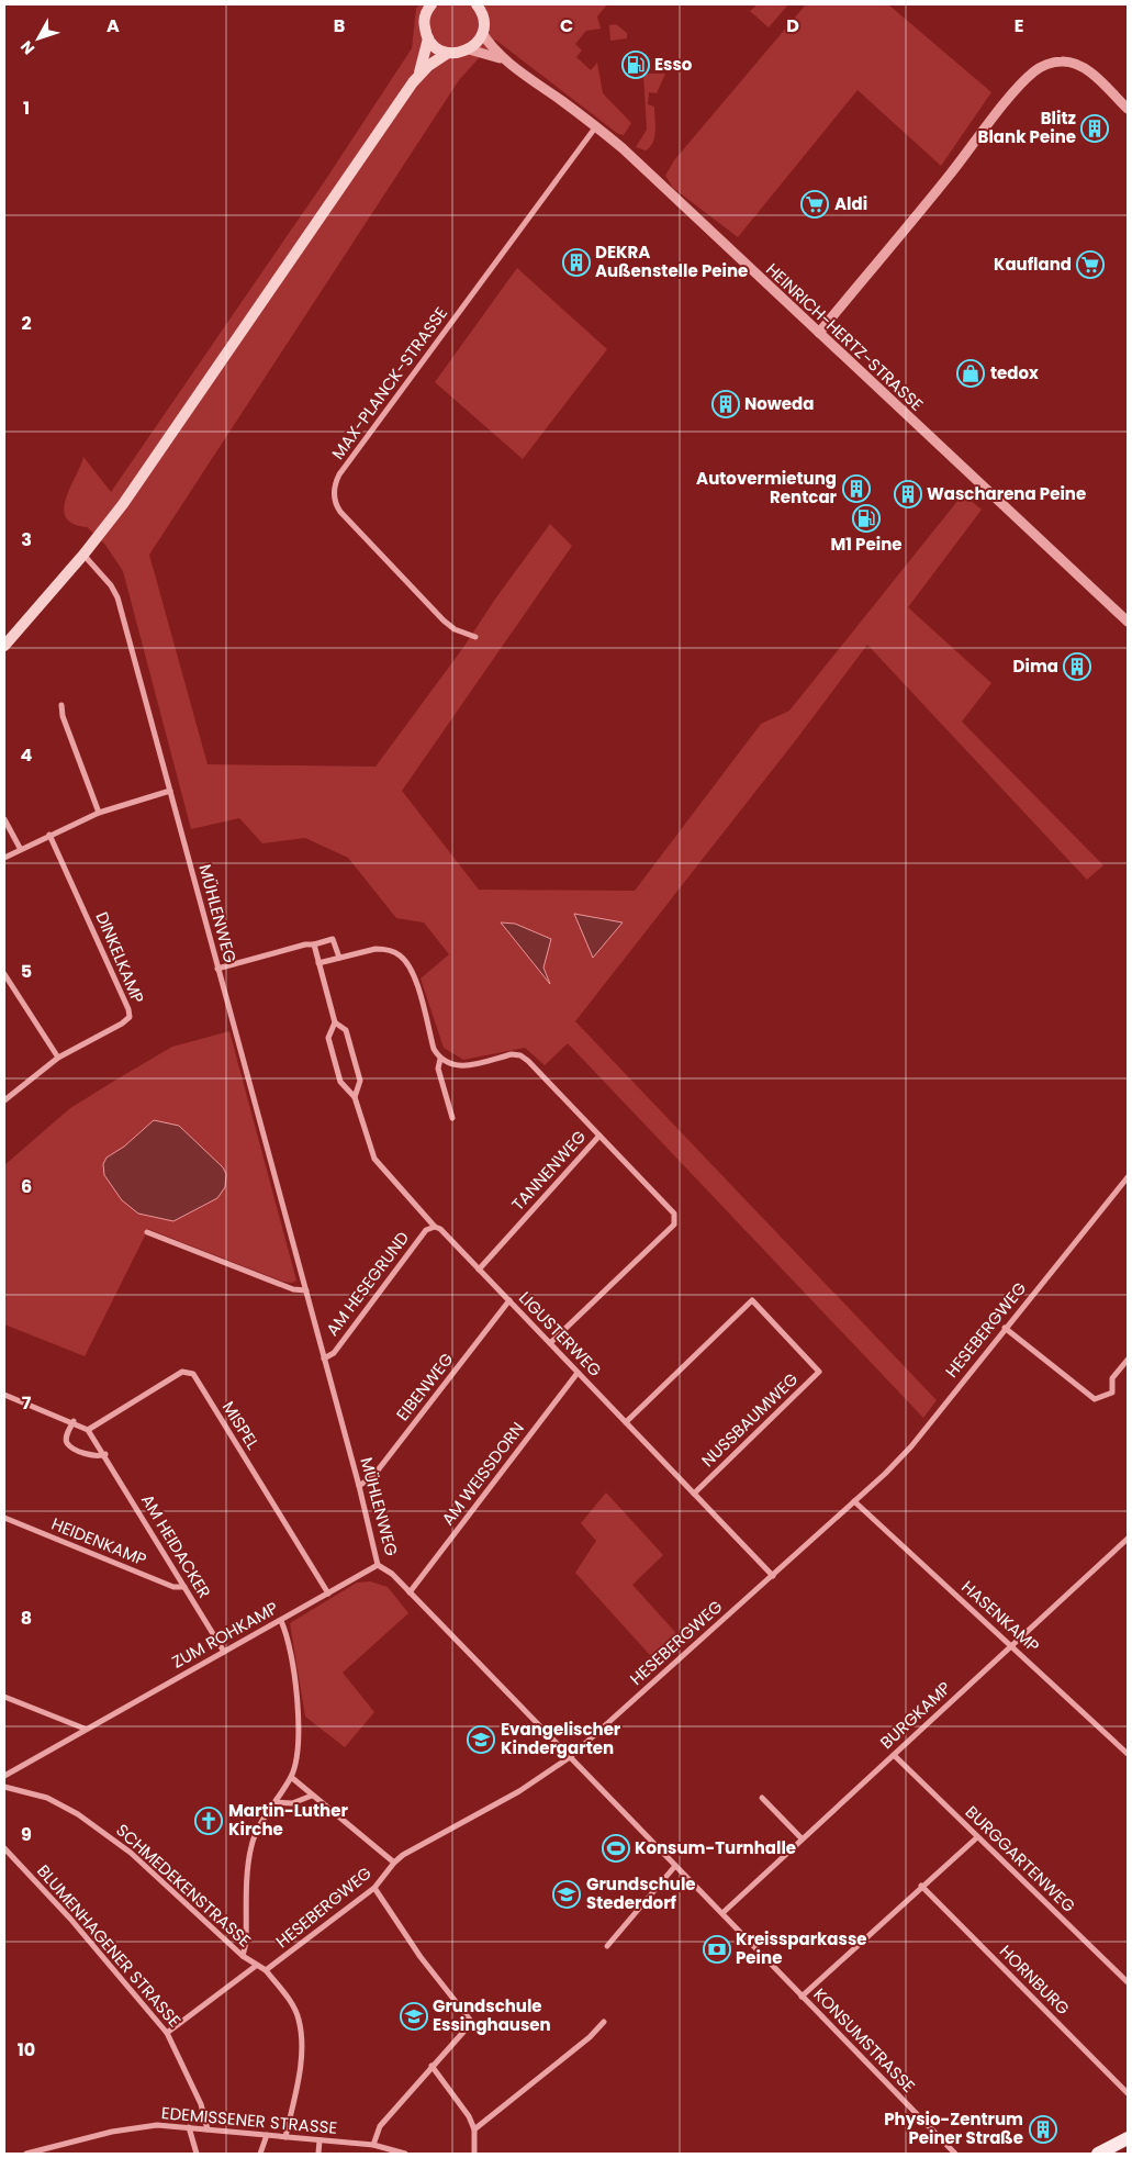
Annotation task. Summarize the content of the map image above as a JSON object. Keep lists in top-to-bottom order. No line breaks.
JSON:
{"streets":{"street":["HEINRICH-HERTZ-STRASSE","MAX-PLANCK-STRASSE","MÜHLENWEG","DINKELKAMP","TANNENWEG","AM HESEGRUND","HESEBERGWEG","LIGUSTERWEG","EIBENWEG","NUSSBAUMWEG","MISPEL","AM WEISSDORN","HEIDENKAMP","AM HEIDACKER","HASENKAMP","ZUM ROHKAMP","BURGKAMP","BURGGARTENWEG","SCHMEDEKENSTRASSE","BLUMENHAGENER STRASSE","HORNBURG","KONSUMSTRASSE","EDEMISSENER STRASSE"]},"crossings":[["HEINRICH-HERTZ-STRASSE","MAX-PLANCK-STRASSE"],["MÜHLENWEG","AM HESEGRUND"],["MÜHLENWEG","HESEBERGWEG"],["MÜHLENWEG","EIBENWEG"],["MÜHLENWEG","AM WEISSDORN"],["MÜHLENWEG","ZUM ROHKAMP"],["MÜHLENWEG","KONSUMSTRASSE"],["TANNENWEG","LIGUSTERWEG"],["AM HESEGRUND","LIGUSTERWEG"],["HESEBERGWEG","LIGUSTERWEG"],["HESEBERGWEG","HASENKAMP"],["HESEBERGWEG","KONSUMSTRASSE"],["LIGUSTERWEG","EIBENWEG"],["LIGUSTERWEG","NUSSBAUMWEG"],["LIGUSTERWEG","AM WEISSDORN"],["MISPEL","AM HEIDACKER"],["MISPEL","ZUM ROHKAMP"],["HEIDENKAMP","AM HEIDACKER"],["AM HEIDACKER","ZUM ROHKAMP"],["HASENKAMP","BURGKAMP"],["BURGKAMP","BURGGARTENWEG"],["BURGKAMP","KONSUMSTRASSE"],["BLUMENHAGENER STRASSE","EDEMISSENER STRASSE"]],"places":{"fuel station":["Esso","M1 Peine"],"building":["Blitz Blank Peine","DEKRA Außenstelle Peine","Noweda","Autovermietung Rentcar","Wascharena Peine","Dima","Physio-Zentrum Peiner Straße"],"supermarket":["Aldi","Kaufland"],"shop":["tedox"],"school or university":["Evangelischer Kindergarten","Grundschule Stederdorf","Grundschule Essinghausen"],"church":["Martin-Luther Kirche"],"sports":["Konsum-Turnhalle"],"bank":["Kreissparkasse Peine"]},"north":"bottom left","grid":{"columns":["A","B","C","D","E"],"rows":["1","2","3","4","5","6","7","8","9","10"]}}
